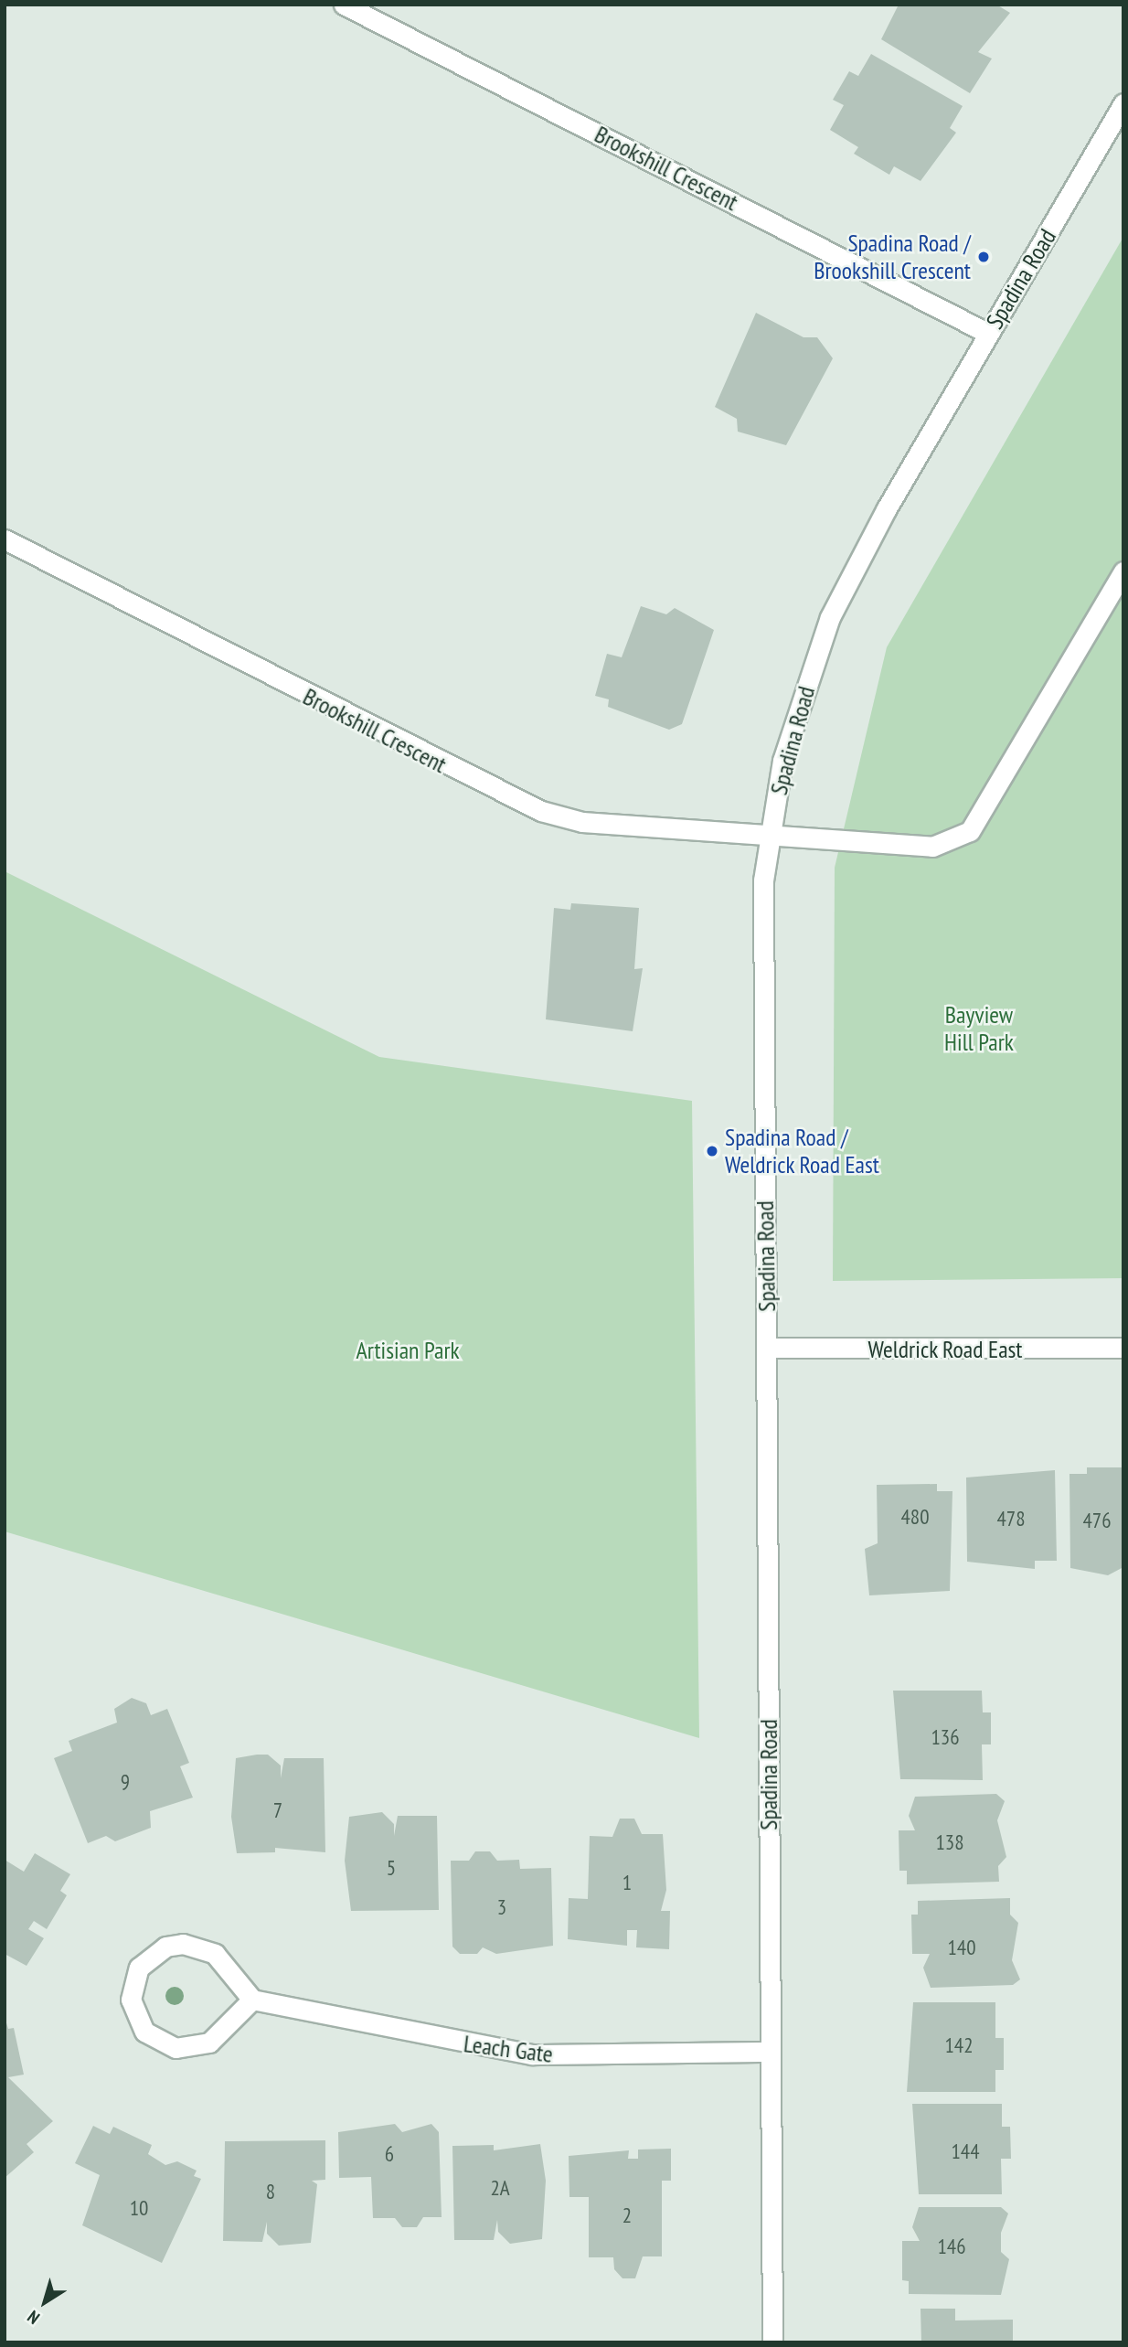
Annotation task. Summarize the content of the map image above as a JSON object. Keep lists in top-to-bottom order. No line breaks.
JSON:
{"streets":{"street":["Brookshill Crescent","Spadina Road","Weldrick Road East","Leach Gate"]},"crossings":[["Brookshill Crescent","Spadina Road"],["Spadina Road","Weldrick Road East"],["Spadina Road","Leach Gate"]],"parks":["Bayview Hill Park","Artisian Park"],"places":["Spadina Road / Brookshill Crescent","Spadina Road / Weldrick Road East"],"house_numbers":["480","478","476","136","9","7","138","5","1","3","140","142","144","6","2A","8","10","2","146"],"north":"bottom left"}
